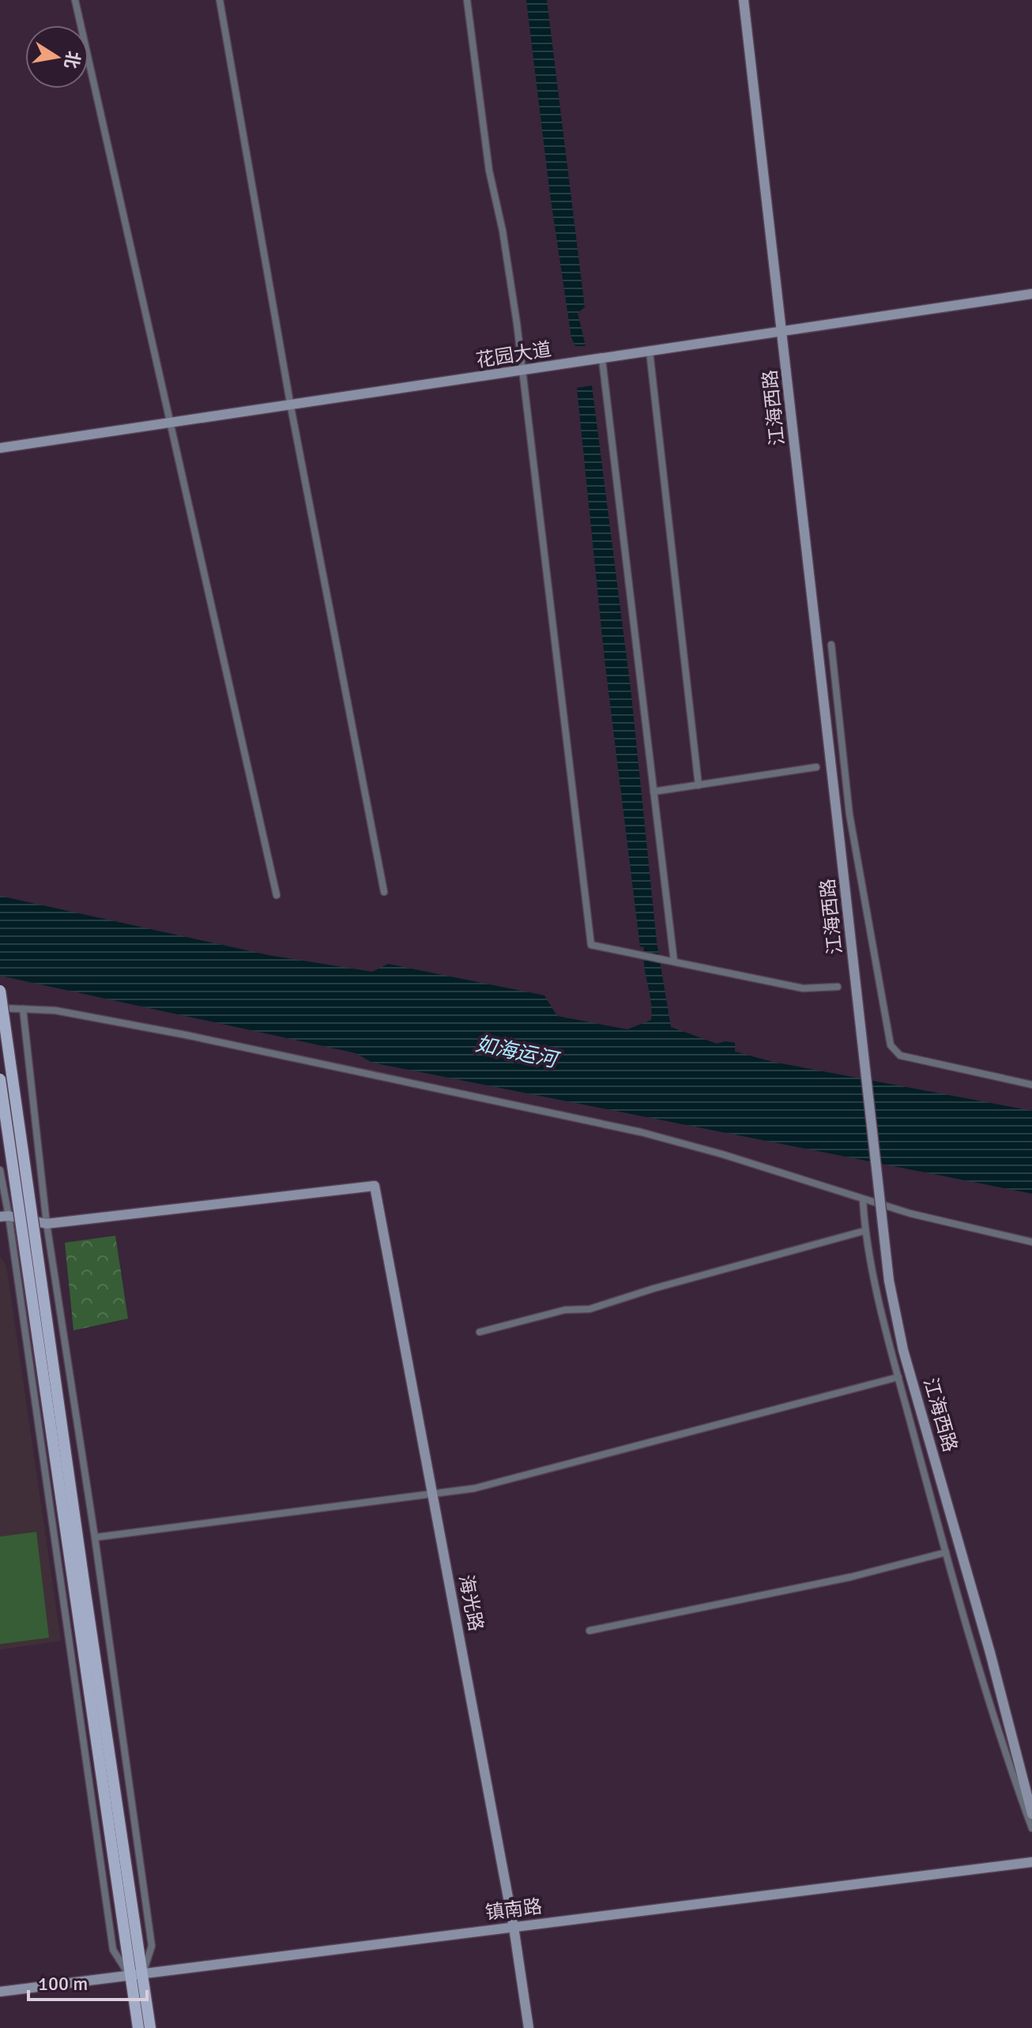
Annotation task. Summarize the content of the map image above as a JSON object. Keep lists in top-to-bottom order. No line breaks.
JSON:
{"streets":{"street":["花园大道","江海西路","海光路","镇南路"]},"crossings":[["花园大道","江海西路"],["海光路","镇南路"]],"water":["如海运河"],"scale_bar":"100 m","north":"right"}
